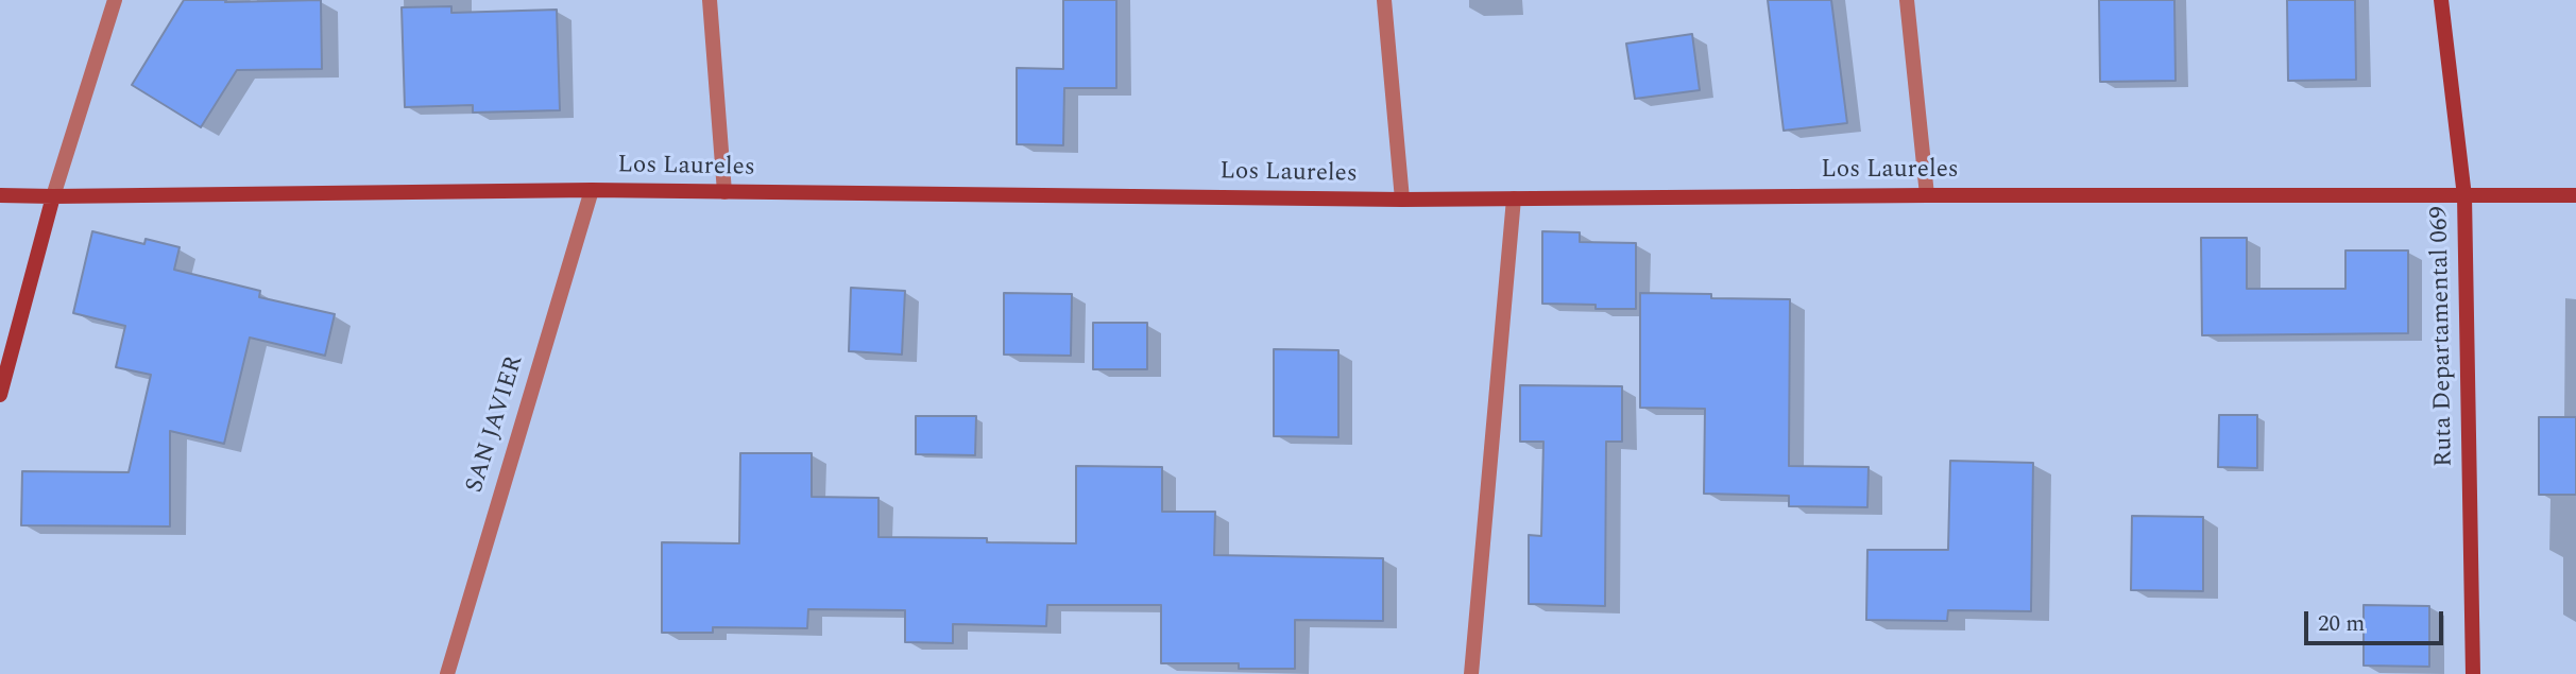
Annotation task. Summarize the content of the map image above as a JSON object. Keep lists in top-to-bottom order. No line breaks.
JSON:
{"streets":{"street":["Los Laureles","Ruta Departamental 069","SAN JAVIER"]},"crossings":[["Los Laureles","Ruta Departamental 069"],["Los Laureles","SAN JAVIER"]],"scale_bar":"20 m"}
